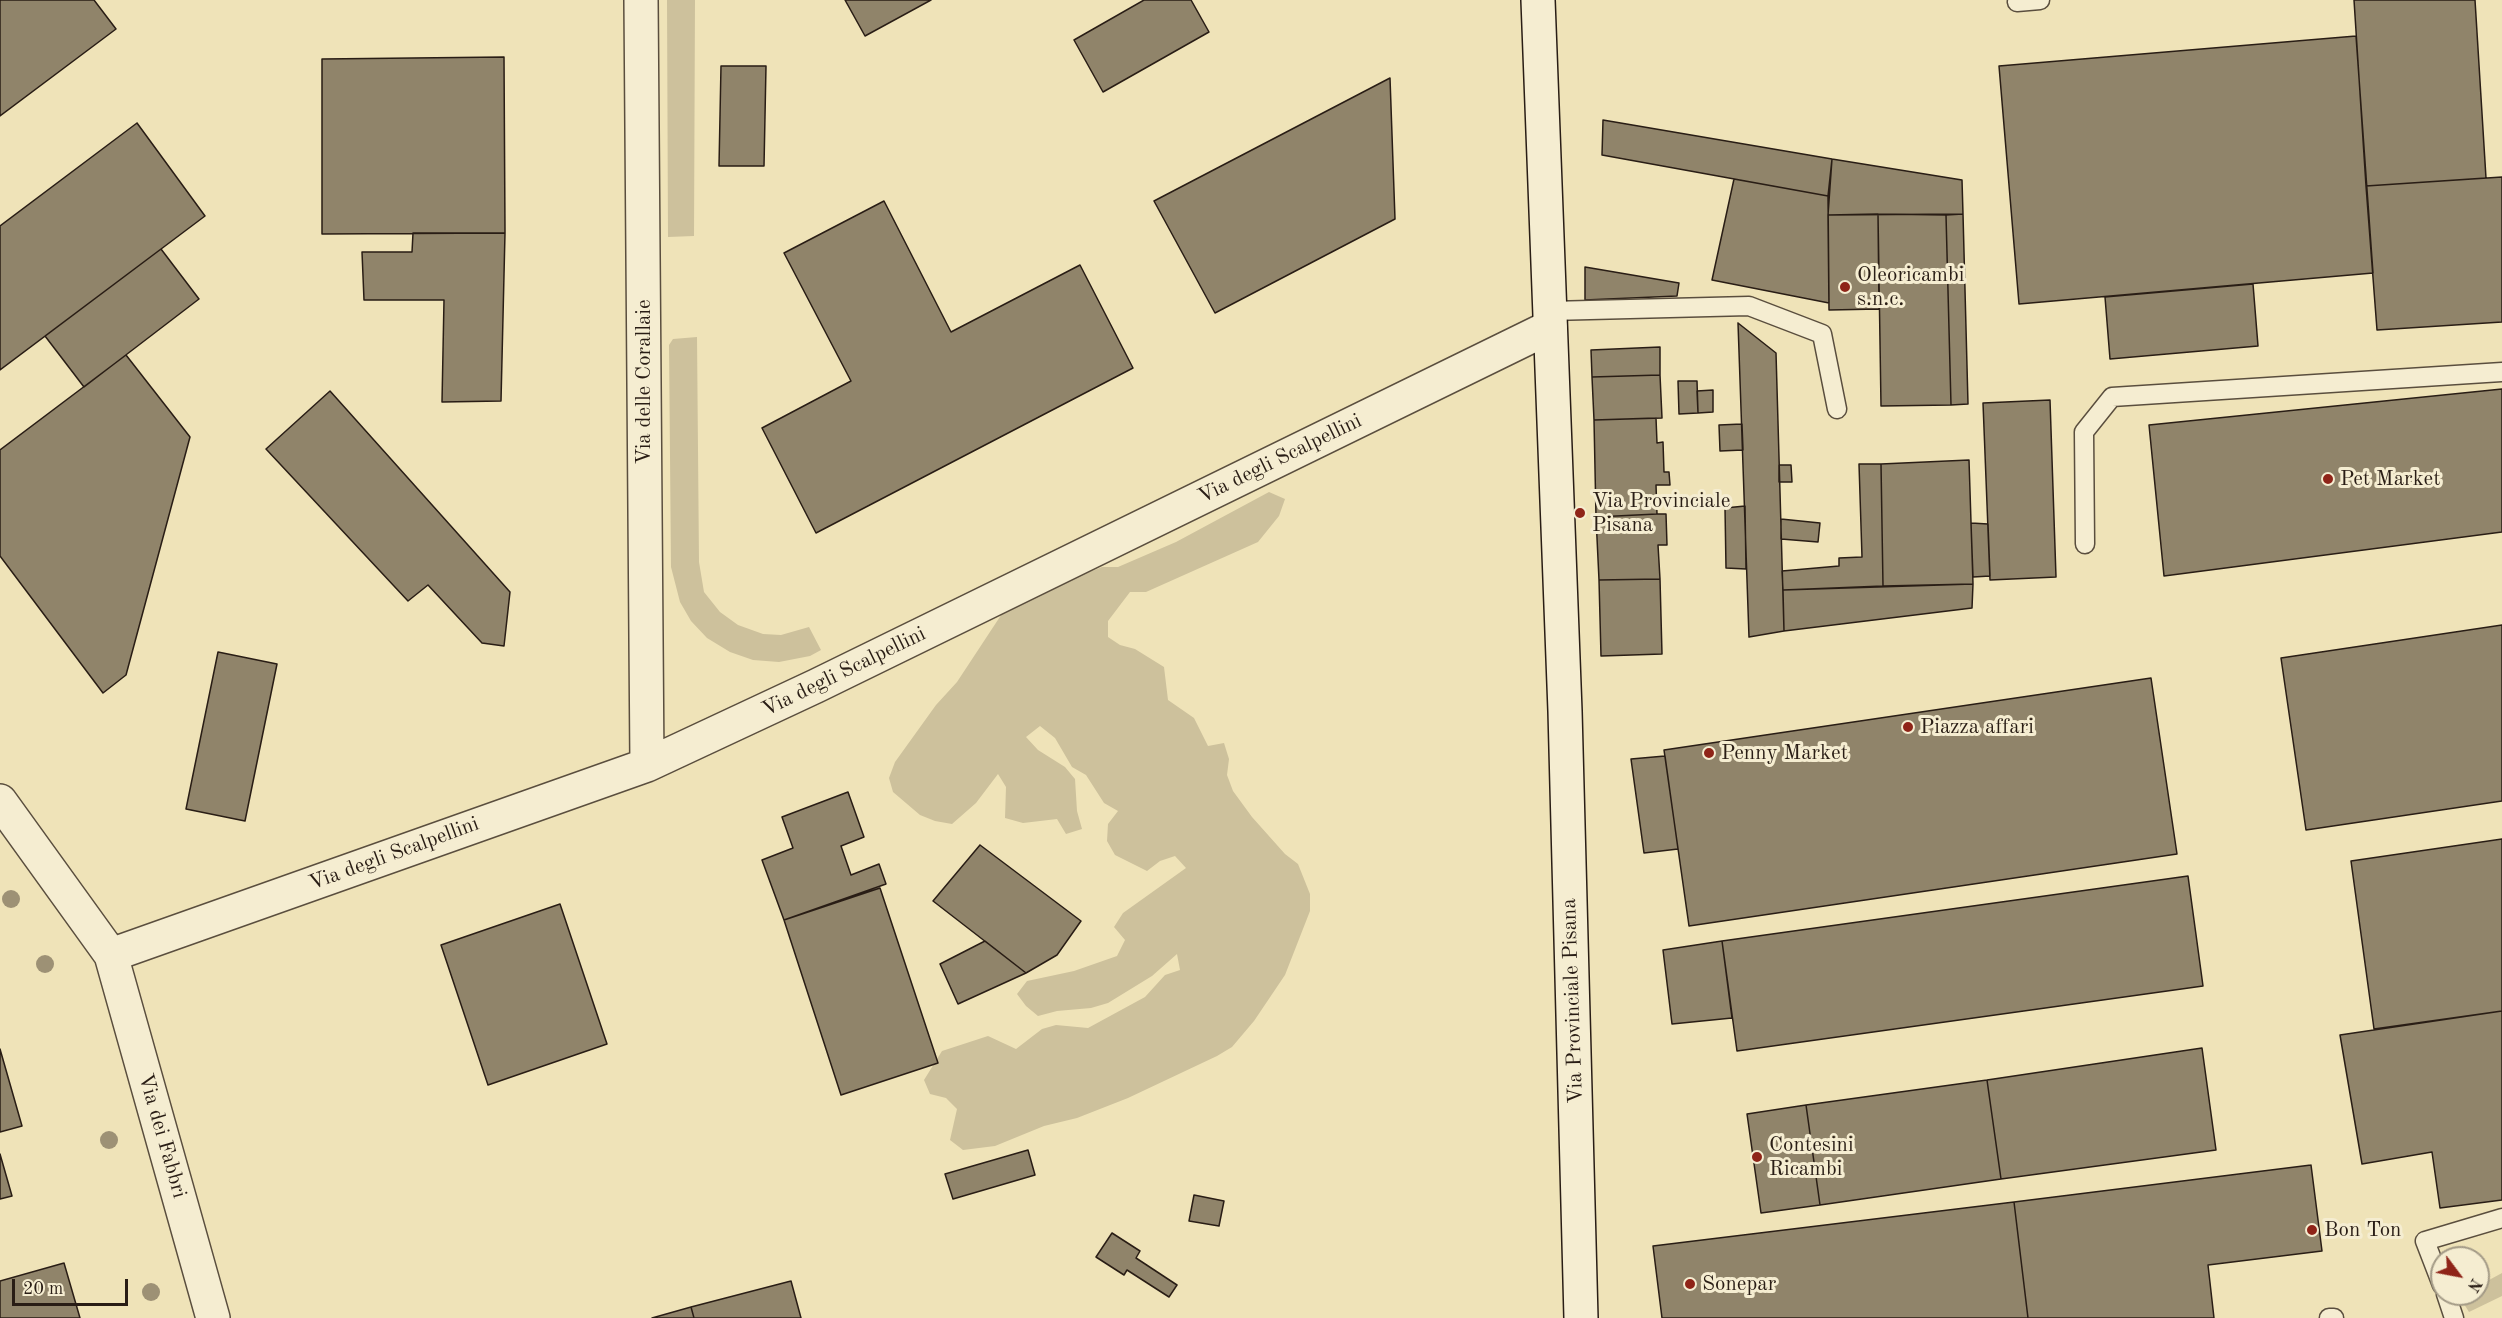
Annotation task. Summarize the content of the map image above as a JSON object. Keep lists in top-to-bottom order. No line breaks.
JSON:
{"streets":{"street":["Via delle Corallaie","Via degli Scalpellini","Via Provinciale Pisana","Via dei Fabbri"]},"crossings":[["Via delle Corallaie","Via degli Scalpellini"],["Via degli Scalpellini","Via Provinciale Pisana"],["Via degli Scalpellini","Via dei Fabbri"]],"places":["Oleoricambi s.n.c.","Pet Market","Via Provinciale Pisana","Piazza affari","Penny Market","Contesini Ricambi","Bon Ton","Sonepar"],"scale_bar":"20 m","north":"bottom right"}
